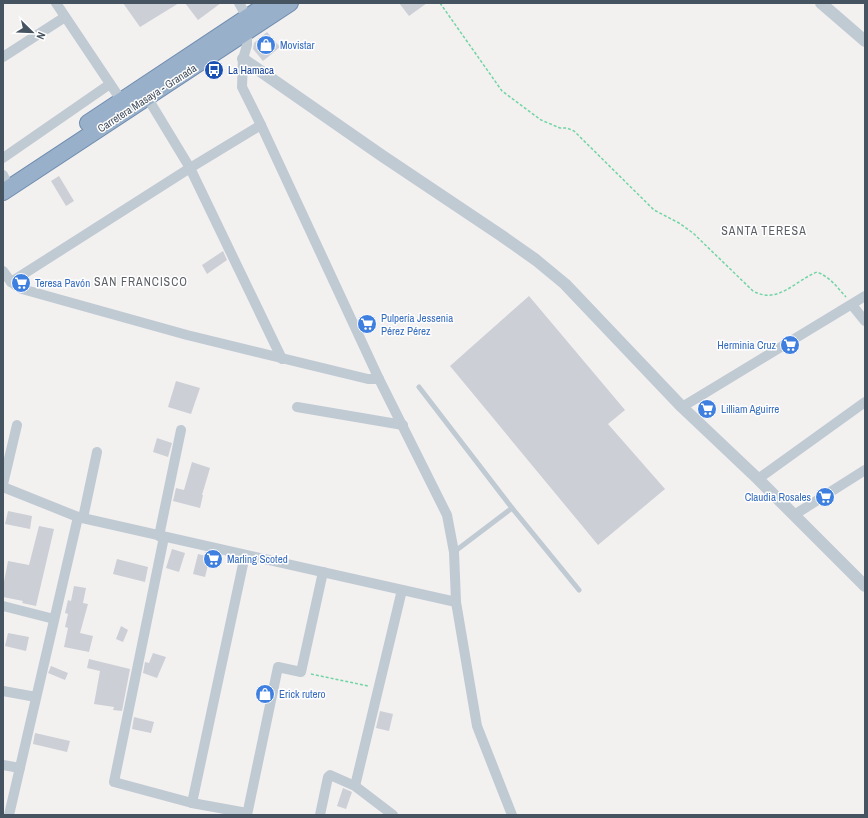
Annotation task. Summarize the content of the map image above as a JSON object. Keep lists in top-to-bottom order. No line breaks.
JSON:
{"streets":{"highway":["Carretera Masaya - Granada"]},"districts":["SANTA TERESA","SAN FRANCISCO"],"places":{"shop":["Movistar","Erick rutero"],"bus stop":["La Hamaca"],"supermarket":["Teresa Pavón","Pulpería Jessenia Pérez Pérez","Herminia Cruz","Lilliam Aguirre","Claudia Rosales","Marling Scoted"]},"north":"bottom right"}
